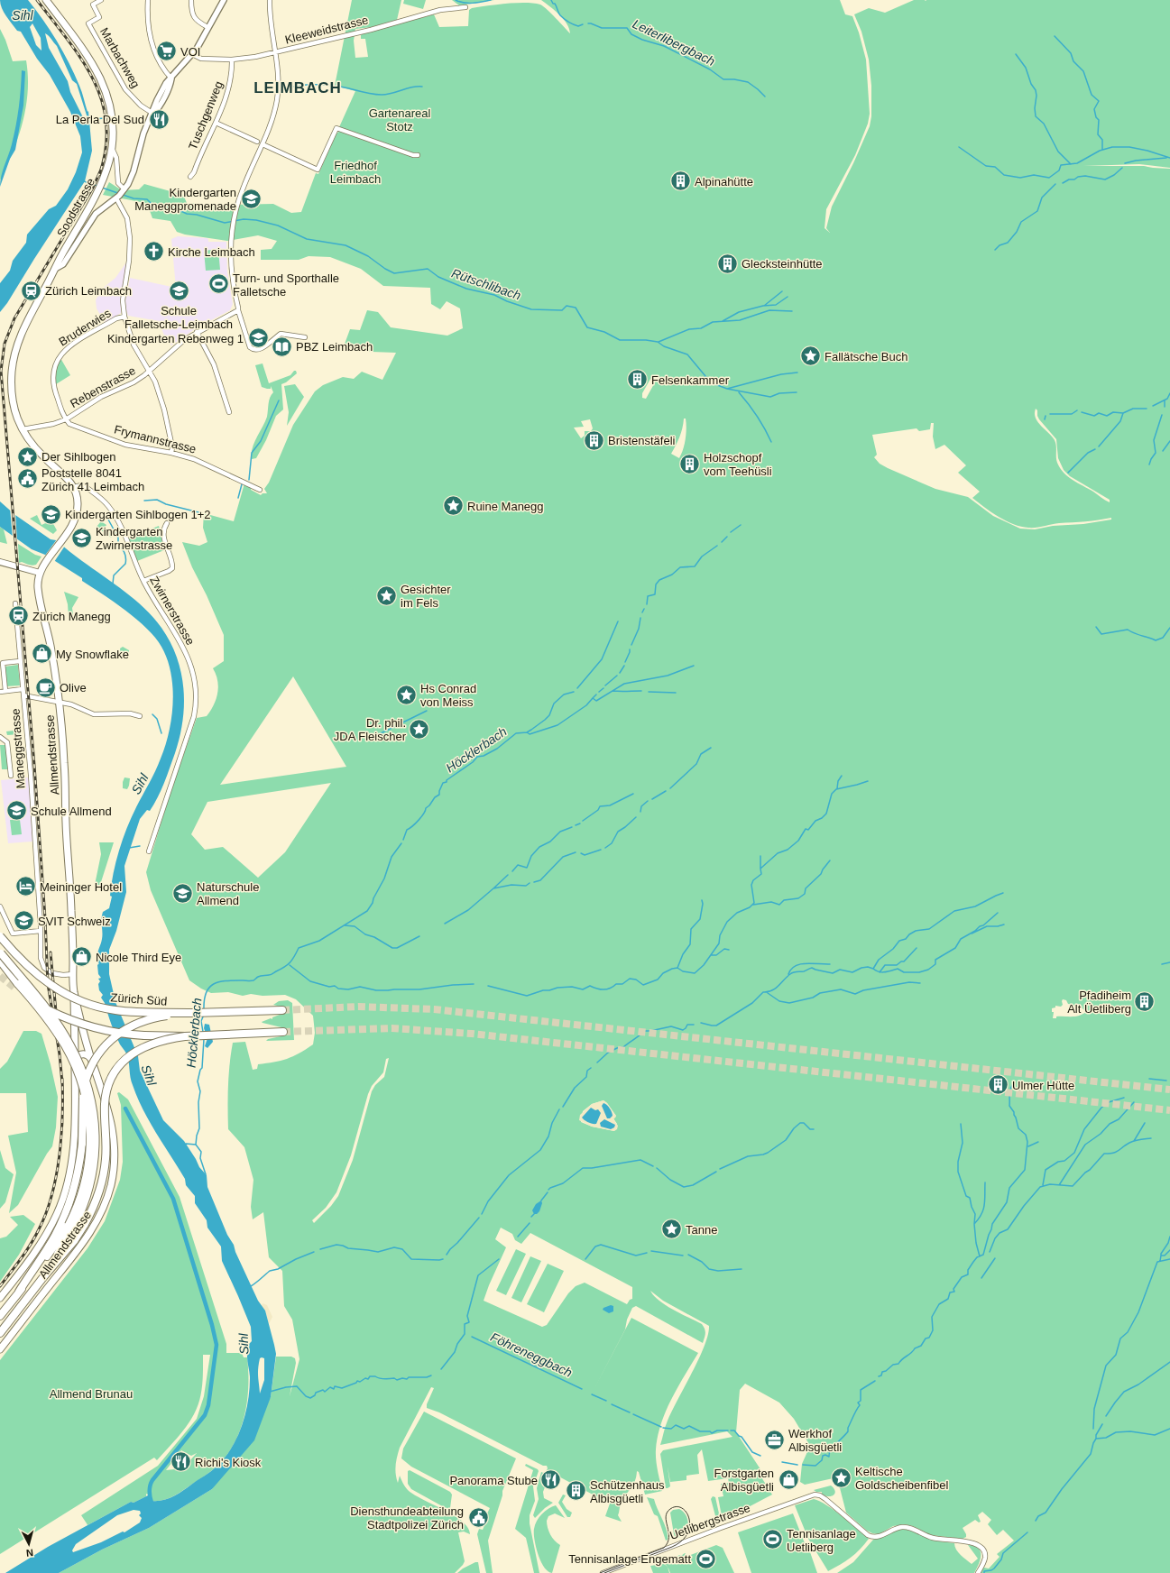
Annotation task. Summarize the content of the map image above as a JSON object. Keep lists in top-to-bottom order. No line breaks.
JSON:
{"streets":{"highway":["Zürich Süd"],"main road":["Soodstrasse","Allmendstrasse"],"street":["Kleeweidstrasse","Marbachweg","Tuschgenweg","Bruderwies","Rebenstrasse","Frymannstrasse","Zwirnerstrasse","Maneggstrasse","Uetlibergstrasse"]},"crossings":[["Kleeweidstrasse","Tuschgenweg"],["Soodstrasse","Zwirnerstrasse"],["Soodstrasse","Allmendstrasse"],["Bruderwies","Rebenstrasse"],["Bruderwies","Frymannstrasse"],["Rebenstrasse","Frymannstrasse"],["Zwirnerstrasse","Allmendstrasse"],["Maneggstrasse","Allmendstrasse"]],"districts":["LEIMBACH"],"water":["Sihl","Leiterlibergbach","Rütschlibach","Höcklerbach","Föhreneggbach"],"parks":["Gartenareal Stotz","Friedhof Leimbach","Allmend Brunau"],"places":{"supermarket":["VOI"],"restaurant":["La Perla Del Sud","Richi's Kiosk","Panorama Stube"],"building":["Alpinahütte","Glecksteinhütte","Felsenkammer","Bristenstäfeli","Holzschopf vom Teehüsli","Pfadiheim Alt Üetliberg","Ulmer Hütte","Schützenhaus Albisgüetli"],"school or university":["Kindergarten Maneggpromenade","Schule Falletsche-Leimbach","Kindergarten Rebenweg 1","Kindergarten Sihlbogen 1+2","Kindergarten Zwirnerstrasse","Schule Allmend","Naturschule Allmend","SVIT Schweiz"],"church":["Kirche Leimbach"],"sports":["Turn- und Sporthalle Falletsche","Tennisanlage Uetliberg","Tennisanlage Engematt"],"station":["Zürich Leimbach","Zürich Manegg"],"library":["PBZ Leimbach"],"place":["Fallätsche Buch","Der Sihlbogen","Ruine Manegg","Gesichter im Fels","Hs Conrad von Meiss","Dr. phil. JDA Fleischer","Tanne","Keltische Goldscheibenfibel"],"public building":["Poststelle 8041 Zürich 41 Leimbach","Diensthundeabteilung Stadtpolizei Zürich"],"shop":["My Snowflake","Nicole Third Eye","Forstgarten Albisgüetli"],"cafe":["Olive"],"hotel":["Meininger Hotel"],"office":["Werkhof Albisgüetli"]},"north":"bottom"}
